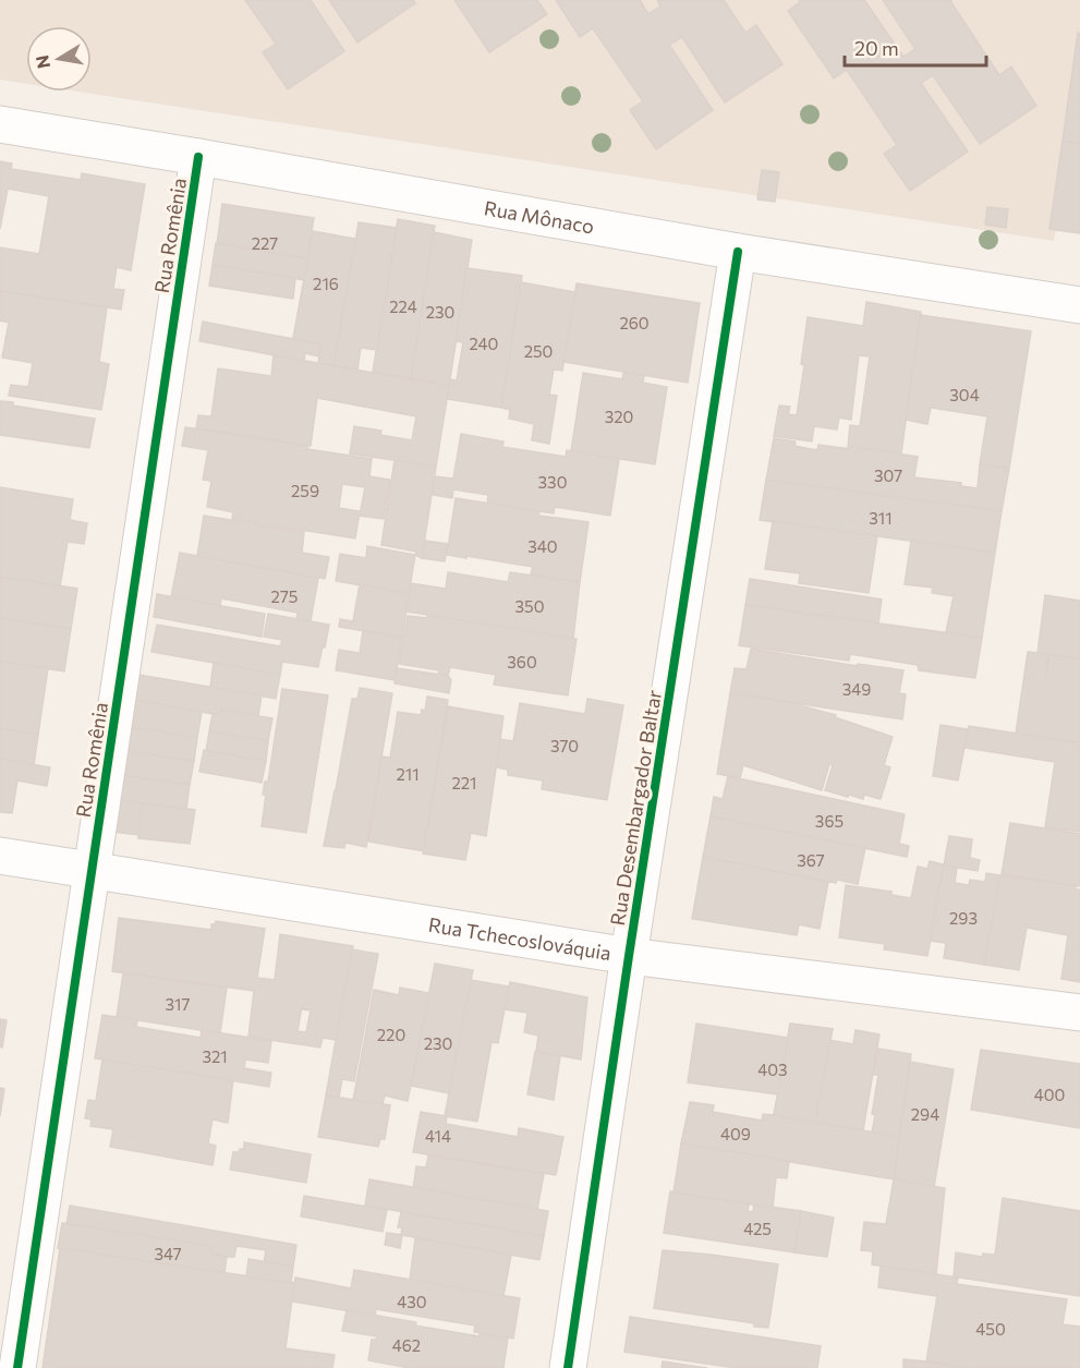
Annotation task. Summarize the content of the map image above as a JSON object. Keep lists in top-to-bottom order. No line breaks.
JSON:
{"streets":{"street":["Rua Mônaco","Rua Romênia","Rua Desembargador Baltar","Rua Tchecoslováquia"]},"crossings":[["Rua Mônaco","Rua Romênia"],["Rua Mônaco","Rua Desembargador Baltar"],["Rua Romênia","Rua Tchecoslováquia"],["Rua Desembargador Baltar","Rua Tchecoslováquia"]],"house_numbers":["227","216","224","230","260","240","250","304","320","307","330","259","311","340","275","350","360","349","370","211","221","365","367","293","317","220","230","321","403","400","294","409","414","425","347","430","450","462"],"scale_bar":"20 m","north":"left"}
